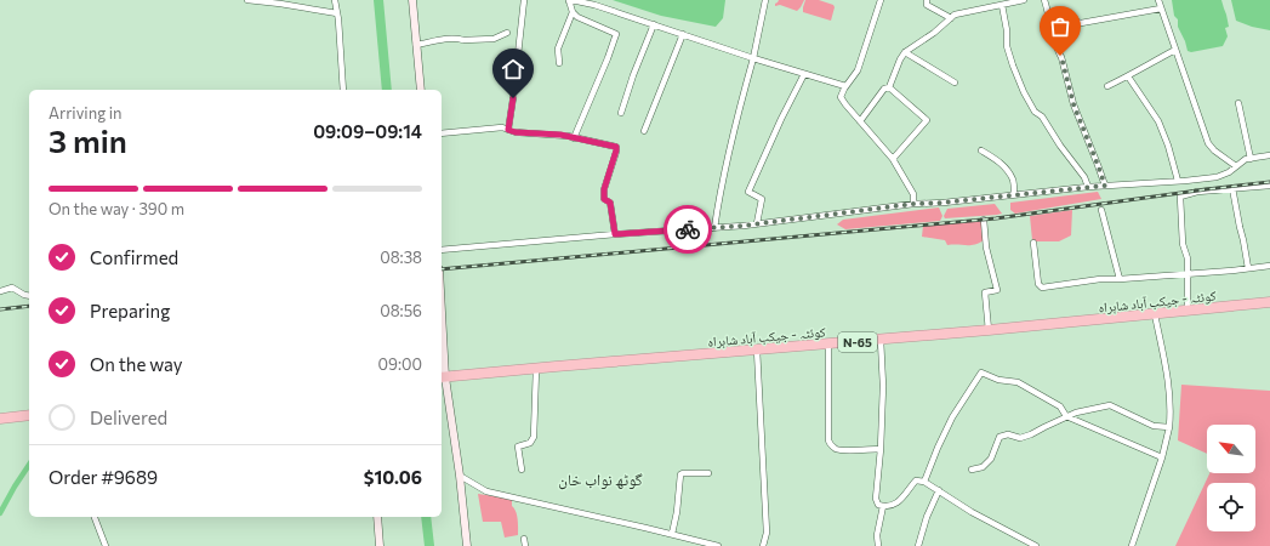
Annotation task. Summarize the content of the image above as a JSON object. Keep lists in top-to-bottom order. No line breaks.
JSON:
{"streets":{"highway":["کوئٹہ - جیکب آباد شاہراہ","N-65"]},"districts":["گوٹھ نواب خان"],"north":"top left","page":{"heading":["3 min","Arriving in","09:09–09:14"],"panel":["Order #9689","$10.06"],"bar":"On the way · 390 m","list":[["Confirmed","08:38"],["Preparing","08:56"],["On the way","09:00"],"Delivered"]}}
